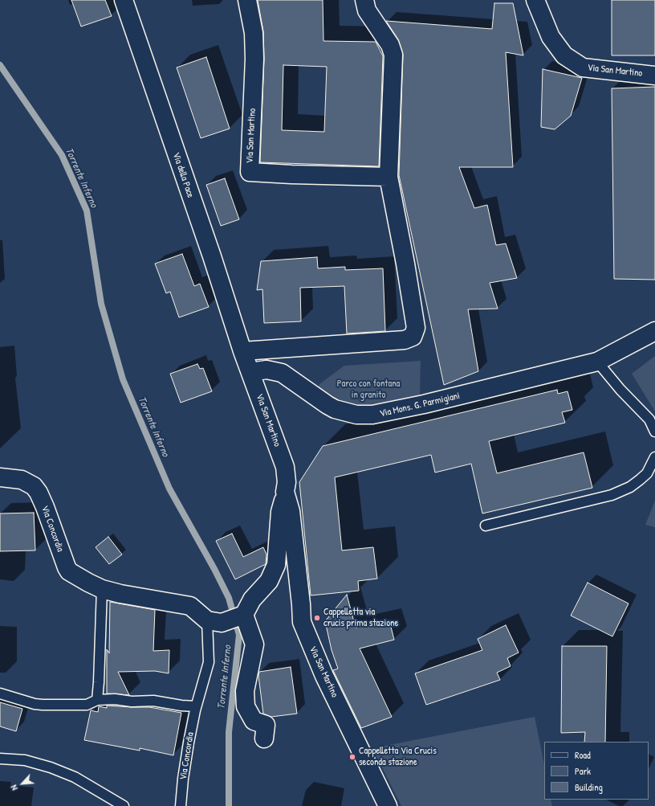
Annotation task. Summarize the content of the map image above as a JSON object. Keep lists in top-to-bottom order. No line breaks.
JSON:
{"streets":{"street":["Via San Martino","Via della Pace","Via Mons. G. Parmigiani","Via Concordia"]},"crossings":[["Via San Martino","Via della Pace"],["Via San Martino","Via Mons. G. Parmigiani"]],"water":["Torrente Inferno"],"parks":["Parco con fontana in granito"],"places":["Cappelletta via crucis prima stazione","Cappelletta Via Crucis seconda stazione"],"legend":["Road","Park","Building"],"north":"bottom left"}
